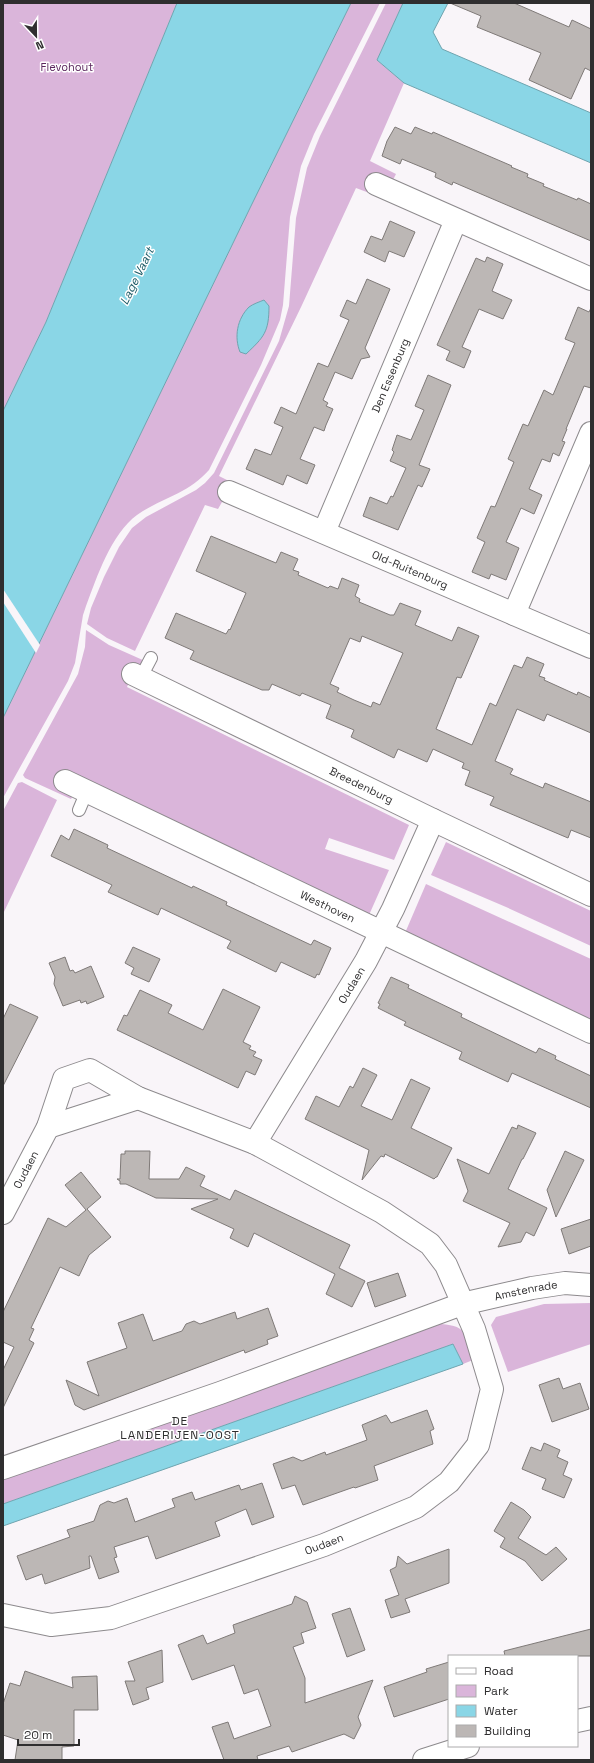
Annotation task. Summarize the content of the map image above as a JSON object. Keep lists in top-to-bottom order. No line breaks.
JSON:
{"streets":{"street":["Den Essenburg","Old-Ruitenburg","Breedenburg","Westhoven","Oudaen","Amstenrade"]},"crossings":[["Den Essenburg","Old-Ruitenburg"],["Breedenburg","Oudaen"],["Westhoven","Oudaen"],["Oudaen","Amstenrade"]],"districts":["DE LANDERIJEN-OOST"],"water":["Lage Vaart"],"parks":["Flevohout"],"legend":["Road","Park","Water","Building"],"scale_bar":"20 m","north":"bottom"}
